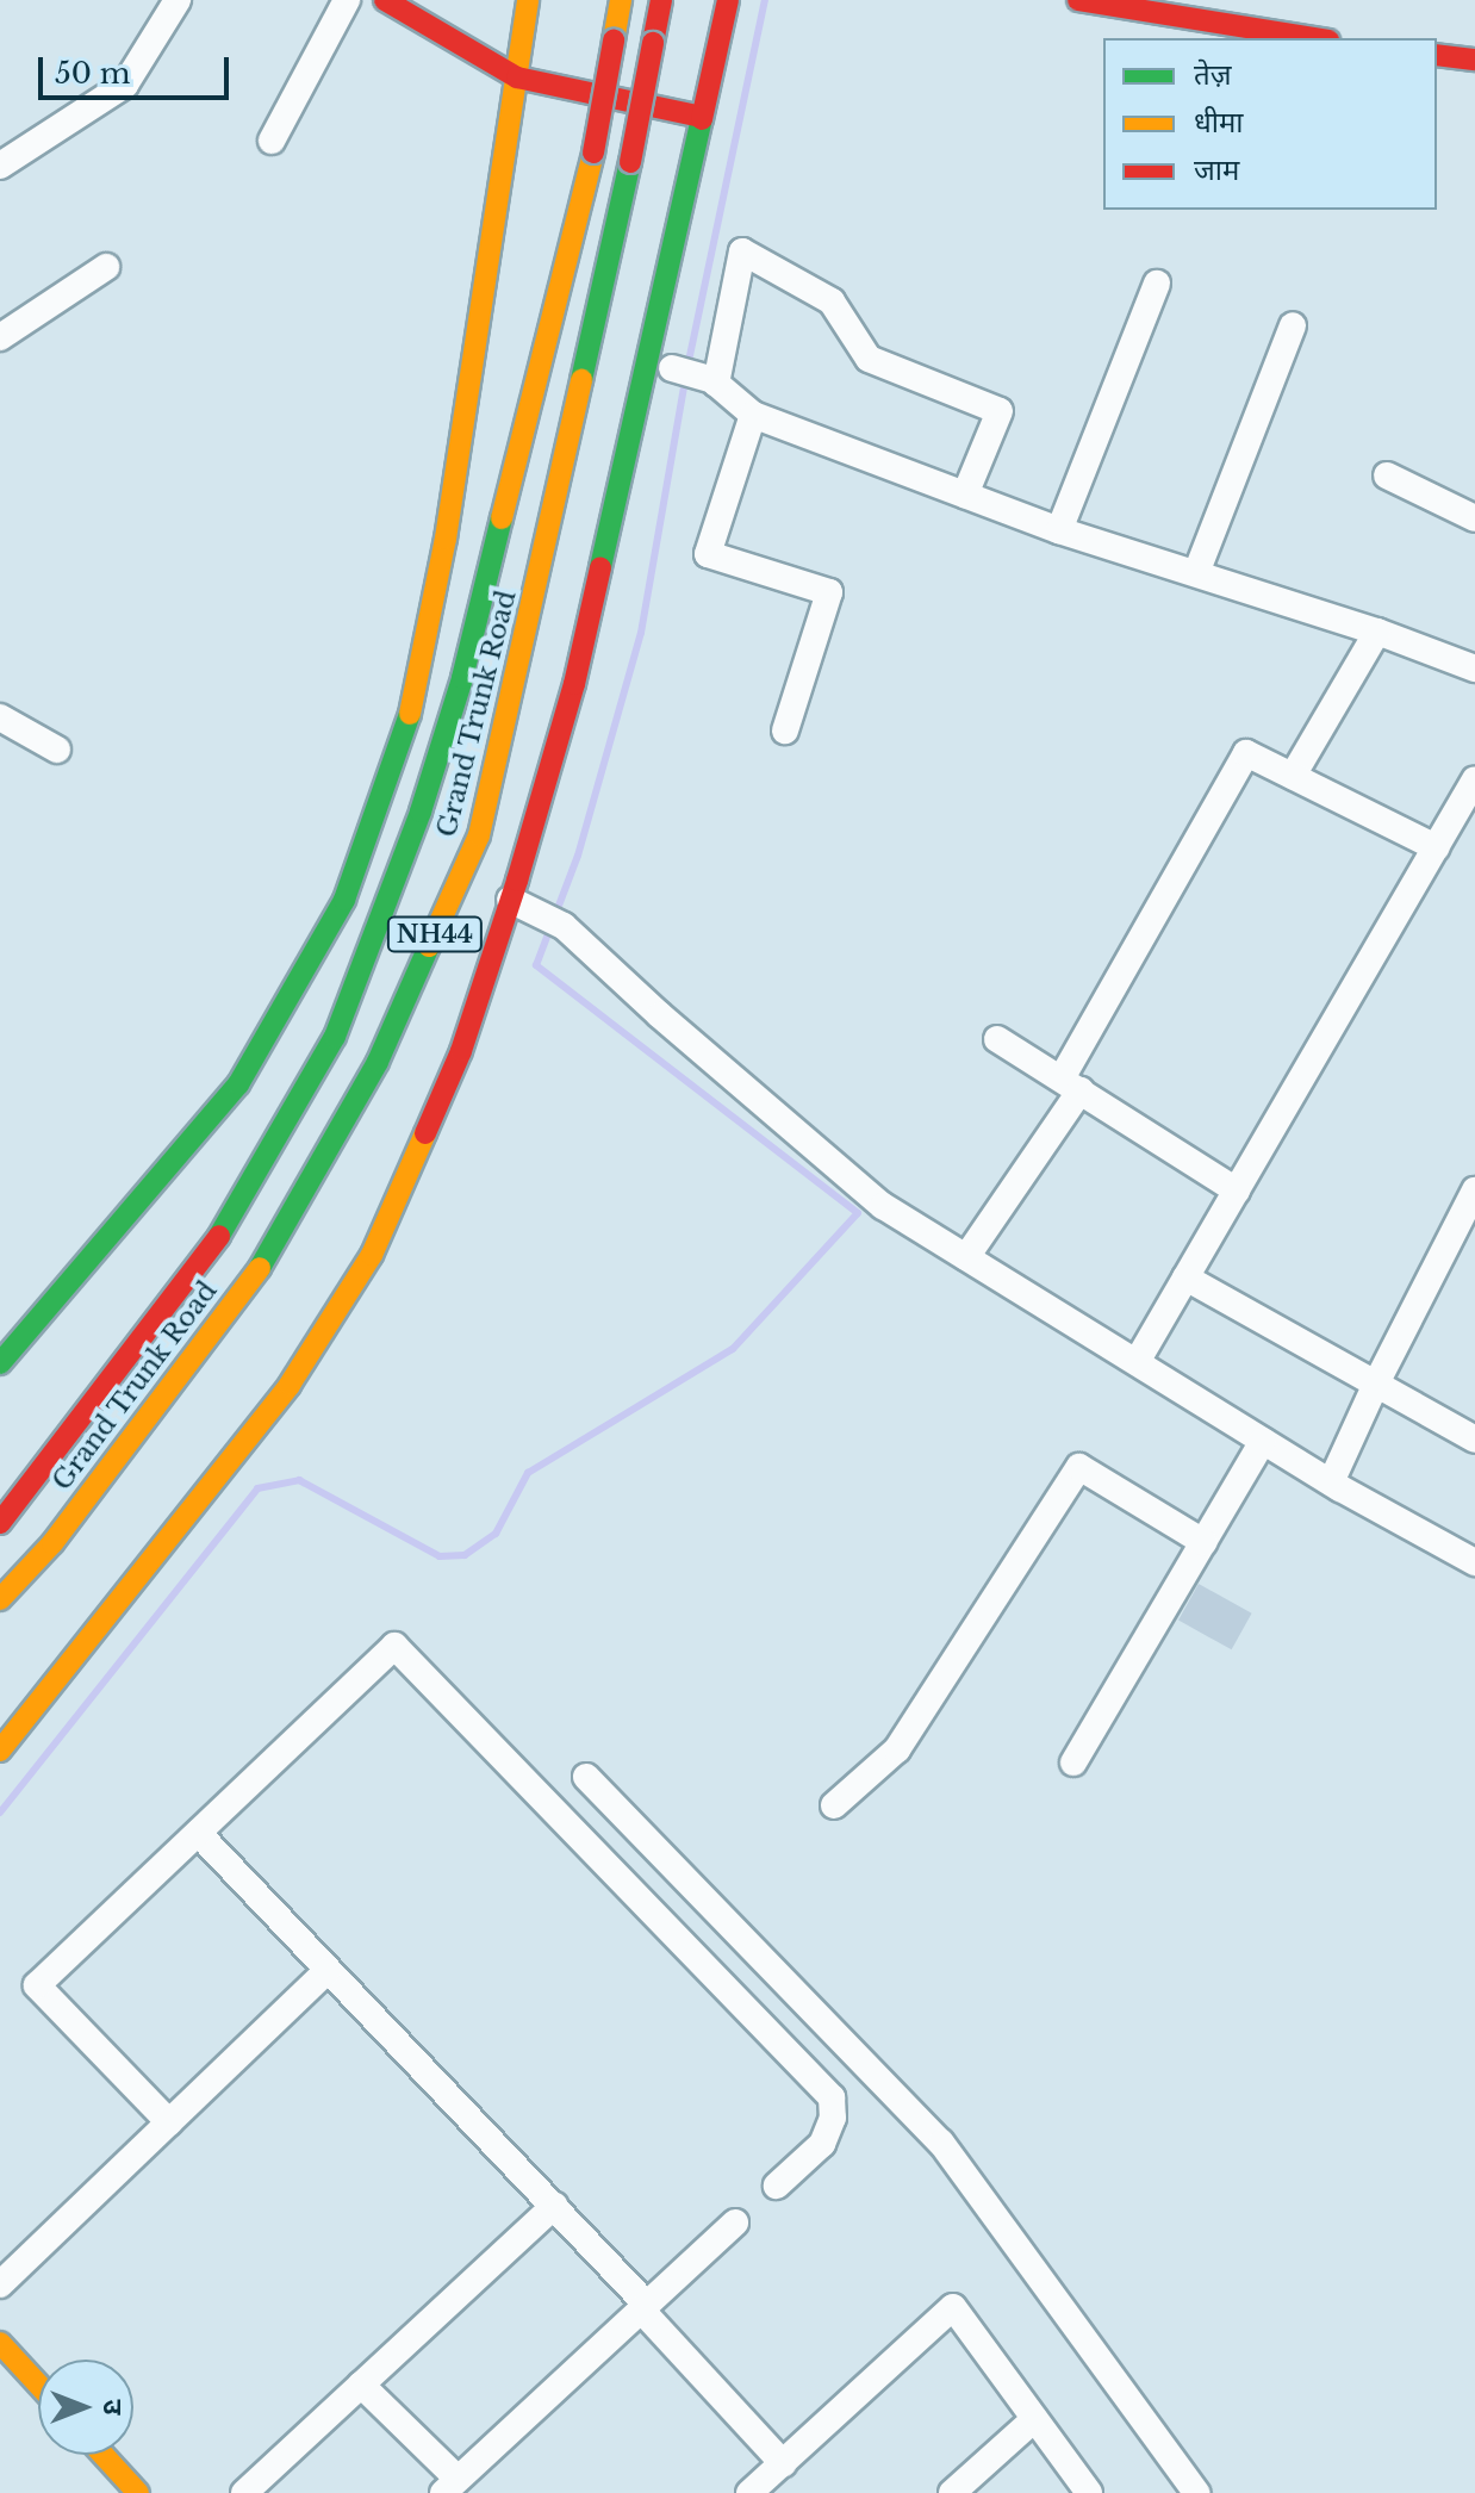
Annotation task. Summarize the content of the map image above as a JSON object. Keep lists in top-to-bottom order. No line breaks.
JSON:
{"streets":{"main road":["Grand Trunk Road","NH44"]},"legend":["तेज़","धीमा","जाम"],"scale_bar":"50 m","north":"right"}
